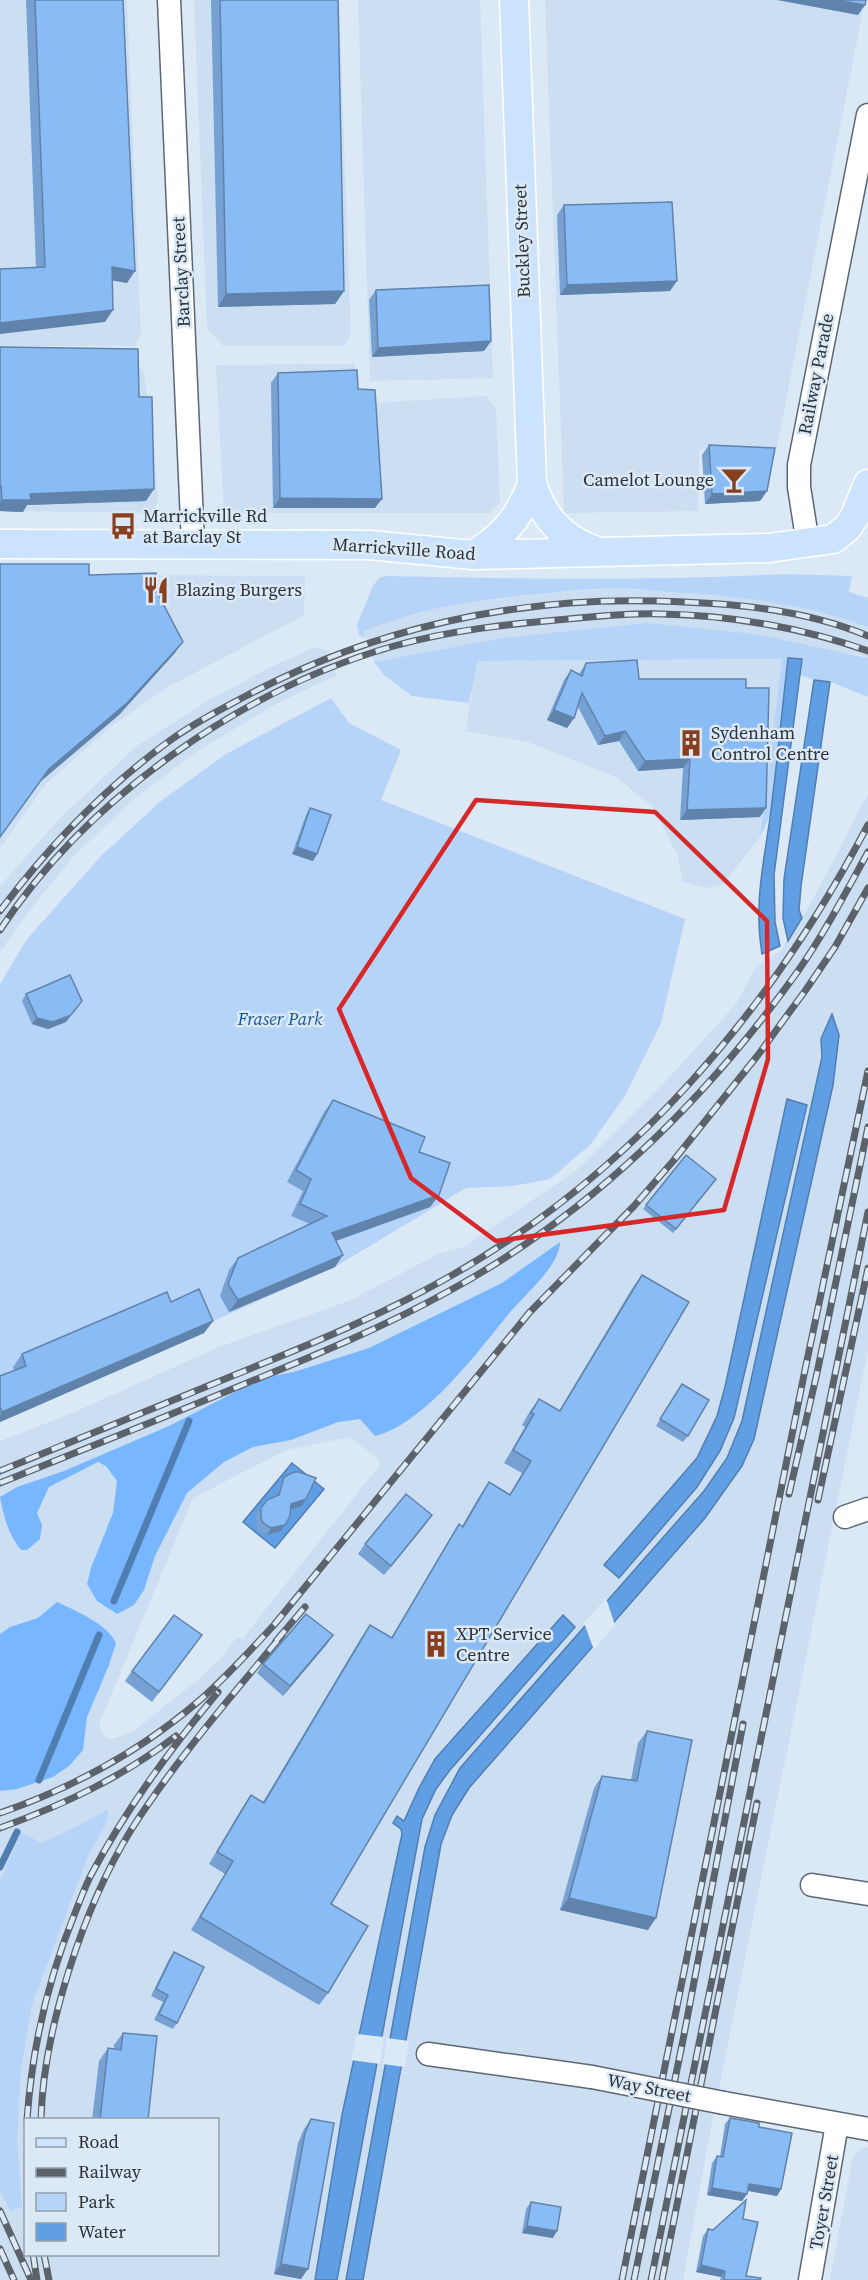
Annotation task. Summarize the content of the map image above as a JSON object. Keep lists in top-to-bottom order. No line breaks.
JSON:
{"streets":{"main road":["Buckley Street","Marrickville Road"],"street":["Barclay Street","Railway Parade","Way Street","Toyer Street"]},"crossings":[["Buckley Street","Marrickville Road"],["Barclay Street","Marrickville Road"],["Railway Parade","Marrickville Road"],["Way Street","Toyer Street"]],"parks":["Fraser Park"],"places":{"bar":["Camelot Lounge"],"bus stop":["Marrickville Rd at Barclay St"],"restaurant":["Blazing Burgers"],"building":["Sydenham Control Centre","XPT Service Centre"]},"legend":["Road","Railway","Park","Water"]}
